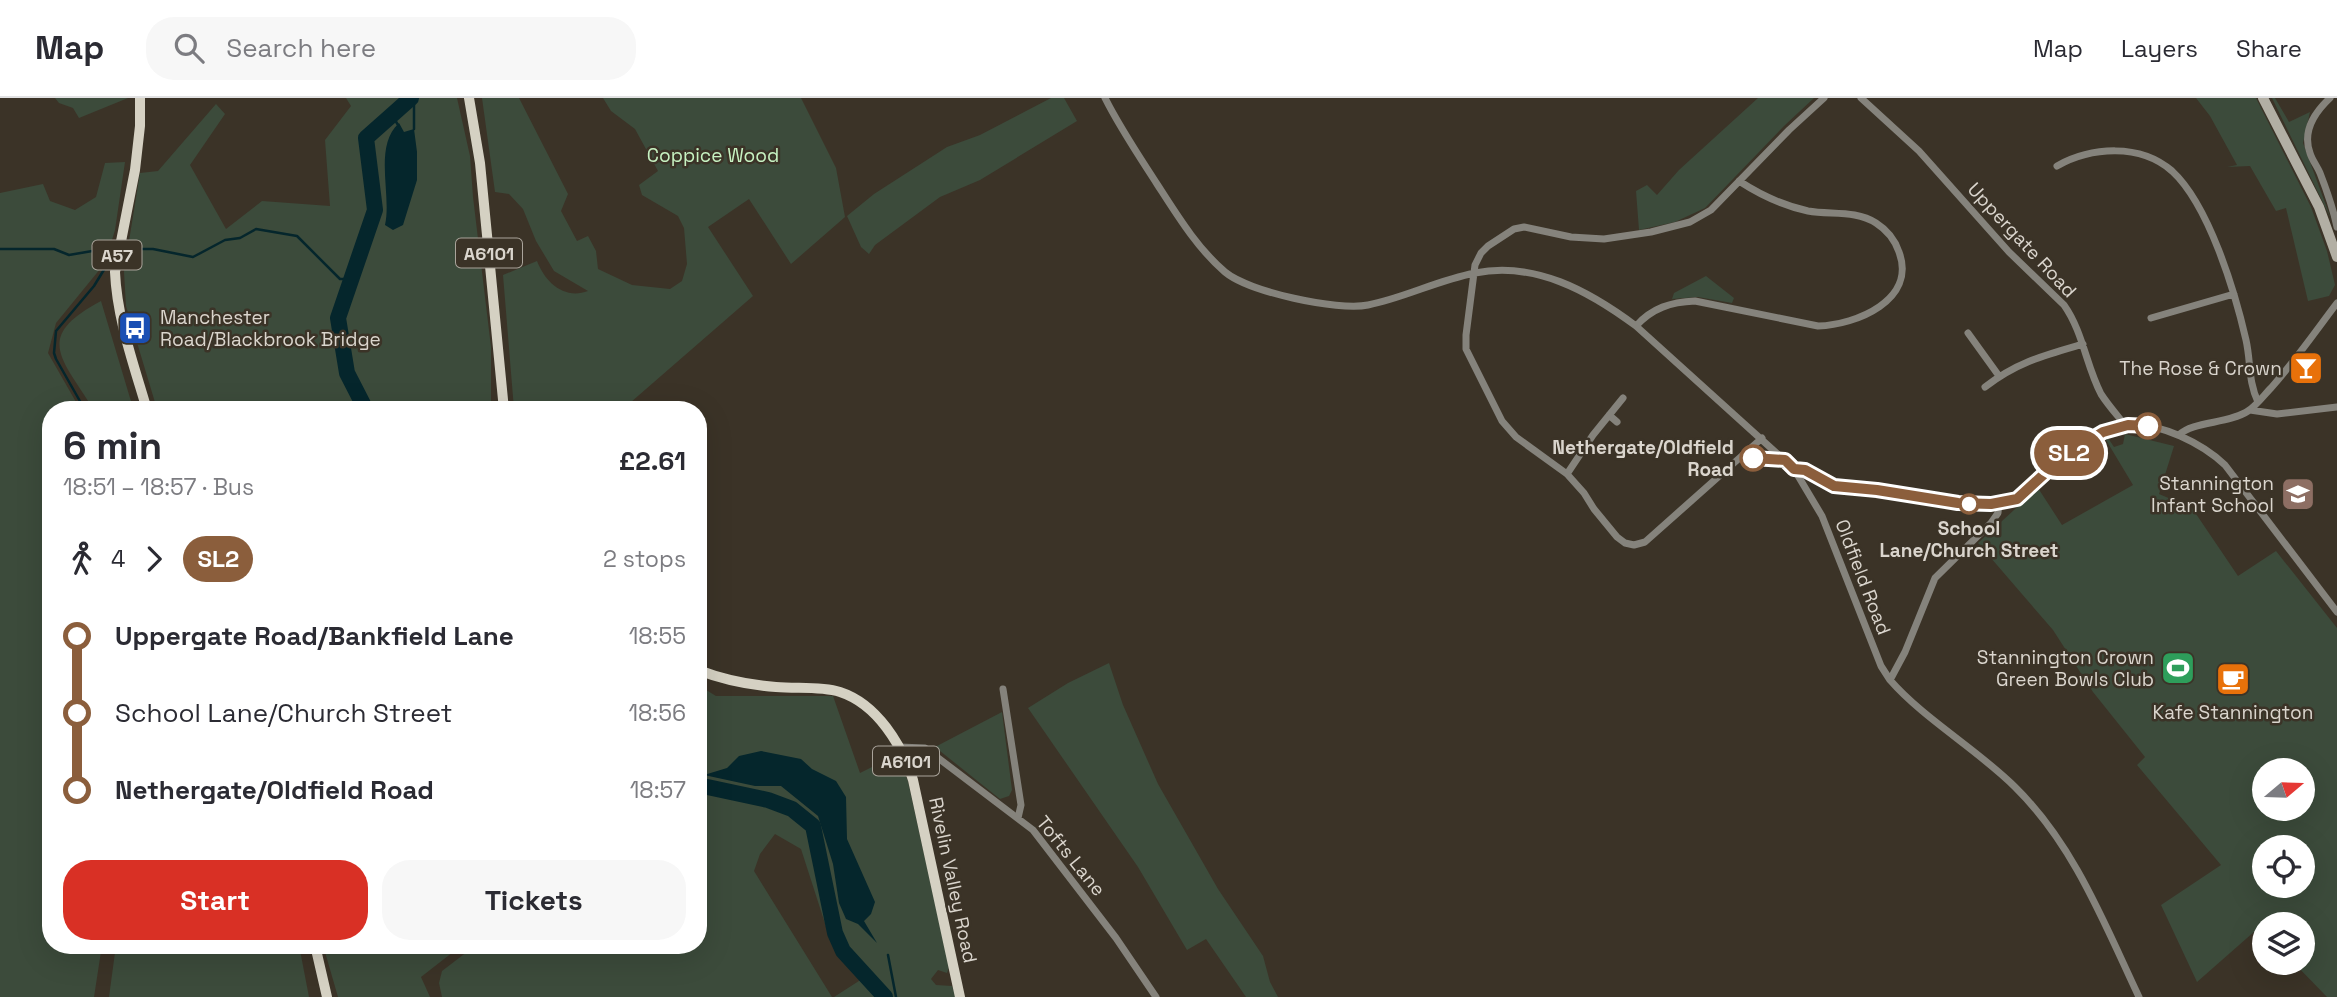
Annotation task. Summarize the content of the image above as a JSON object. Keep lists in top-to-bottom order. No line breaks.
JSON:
{"streets":{"main road":["A6101","A57","Rivelin Valley Road"],"street":["Uppergate Road","Oldfield Road","Tofts Lane"]},"crossings":[["Tofts Lane","Rivelin Valley Road"]],"parks":["Coppice Wood"],"places":{"bus stop":["Manchester Road/Blackbrook Bridge"],"bar":["The Rose & Crown"],"other":["Nethergate/Oldfield Road","School Lane/Church Street"],"school or university":["Stannington Infant School"],"sports":["Stannington Crown Green Bowls Club"],"cafe":["Kafe Stannington"]},"lines":["bus line SL2"],"north":"right","page":{"header":"Map","search":"Search here","nav":["Map","Layers","Share"],"on_map":"SL2","heading":["6 min","18:51 – 18:57 · Bus","£2.61"],"legs":["4","SL2","2 stops"],"list":[{"name":"Uppergate Road/Bankfield Lane","value":"18:55"},{"name":"School Lane/Church Street","value":"18:56"},{"name":"Nethergate/Oldfield Road","value":"18:57"}],"buttons":["Start","Tickets"]}}
